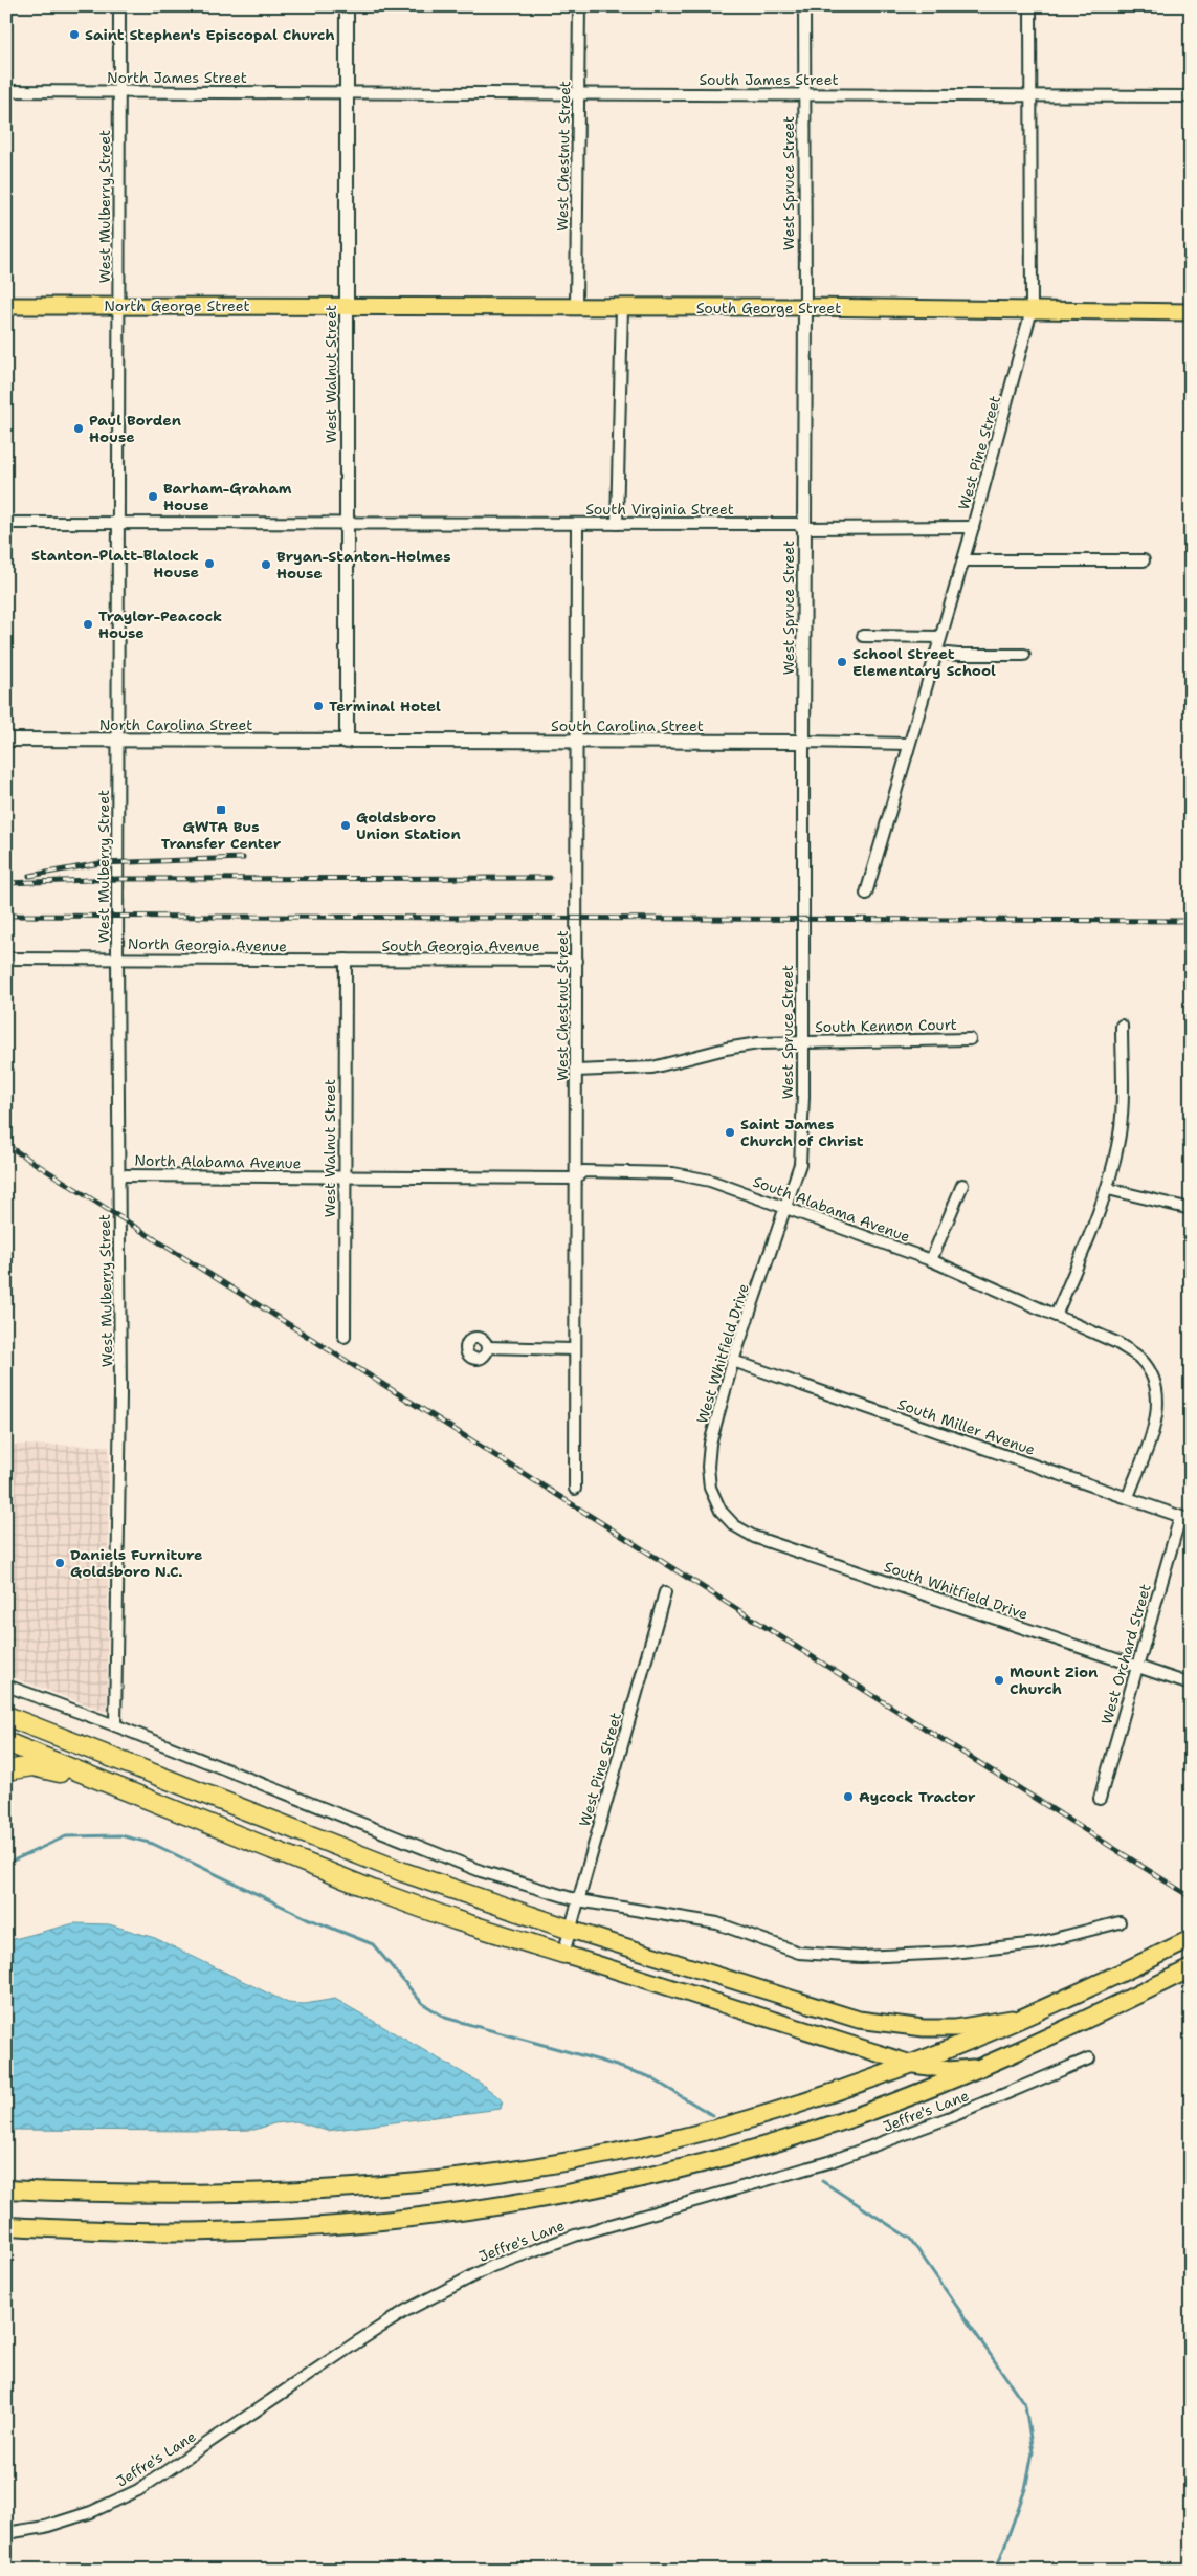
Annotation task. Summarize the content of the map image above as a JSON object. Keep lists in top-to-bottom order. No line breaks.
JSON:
{"streets":{"main road":["North George Street","South George Street"],"street":["North James Street","South James Street","West Chestnut Street","West Spruce Street","West Mulberry Street","West Walnut Street","West Pine Street","South Virginia Street","North Carolina Street","South Carolina Street","North Georgia Avenue","South Georgia Avenue","South Kennon Court","North Alabama Avenue","South Alabama Avenue","West Whitfield Drive","South Miller Avenue","South Whitfield Drive","West Orchard Street","Jeffre's Lane"]},"crossings":[["North James Street","South James Street"],["North James Street","West Mulberry Street"],["North James Street","West Walnut Street"],["South James Street","West Chestnut Street"],["South James Street","West Spruce Street"],["South James Street","West Walnut Street"],["South James Street","West Pine Street"],["West Chestnut Street","South George Street"],["West Chestnut Street","South Virginia Street"],["West Chestnut Street","South Carolina Street"],["West Chestnut Street","South Georgia Avenue"],["West Chestnut Street","South Kennon Court"],["West Chestnut Street","South Alabama Avenue"],["West Spruce Street","South George Street"],["West Spruce Street","South Virginia Street"],["West Spruce Street","South Carolina Street"],["West Spruce Street","South Kennon Court"],["West Spruce Street","South Alabama Avenue"],["West Spruce Street","West Whitfield Drive"],["West Mulberry Street","North George Street"],["West Mulberry Street","South Virginia Street"],["West Mulberry Street","North Carolina Street"],["West Mulberry Street","North Georgia Avenue"],["West Mulberry Street","North Alabama Avenue"],["North George Street","South George Street"],["North George Street","West Walnut Street"],["South George Street","West Walnut Street"],["South George Street","West Pine Street"],["West Walnut Street","South Virginia Street"],["West Walnut Street","North Carolina Street"],["West Walnut Street","South Carolina Street"],["West Walnut Street","North Georgia Avenue"],["West Walnut Street","South Georgia Avenue"],["West Walnut Street","North Alabama Avenue"],["West Walnut Street","South Alabama Avenue"],["West Pine Street","South Virginia Street"],["West Pine Street","South Carolina Street"],["North Carolina Street","South Carolina Street"],["North Georgia Avenue","South Georgia Avenue"],["North Alabama Avenue","South Alabama Avenue"],["South Alabama Avenue","West Whitfield Drive"],["South Alabama Avenue","South Miller Avenue"],["West Whitfield Drive","South Miller Avenue"],["West Whitfield Drive","South Whitfield Drive"],["South Miller Avenue","West Orchard Street"],["South Whitfield Drive","West Orchard Street"]],"places":{"other":["Saint Stephen's Episcopal Church","Paul Borden House","Barham-Graham House","Stanton-Platt-Blalock House","Bryan-Stanton-Holmes House","Traylor-Peacock House","School Street Elementary School","Terminal Hotel","Goldsboro Union Station","Saint James Church of Christ","Daniels Furniture Goldsboro N.C.","Mount Zion Church","Aycock Tractor"],"transit":["GWTA Bus Transfer Center"]}}
